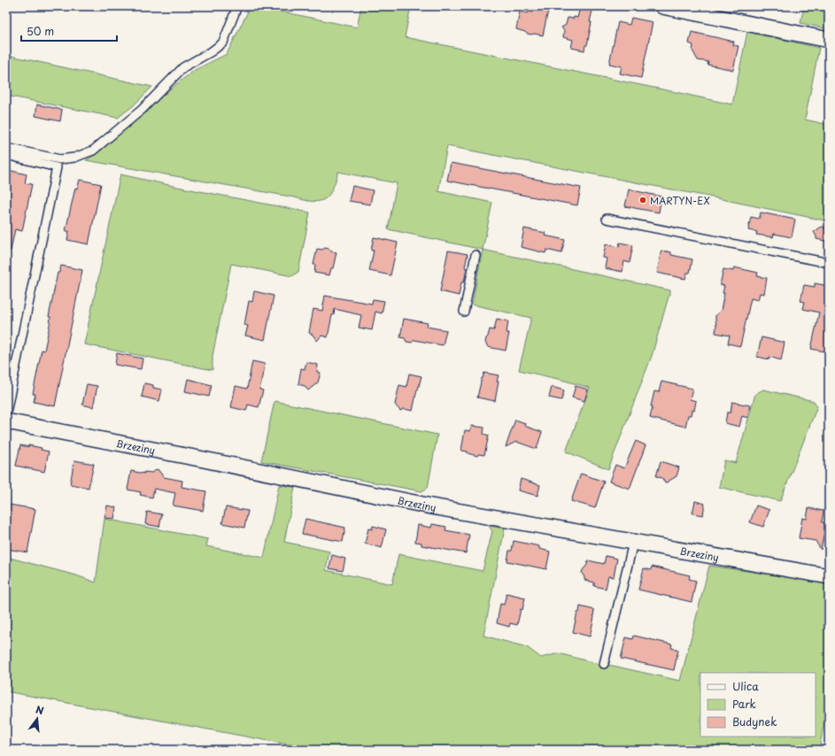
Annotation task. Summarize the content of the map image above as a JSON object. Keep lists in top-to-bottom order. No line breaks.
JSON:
{"streets":{"street":["Brzeziny"]},"places":["MARTYN-EX"],"legend":["Ulica","Park","Budynek"],"scale_bar":"50 m","north":"top"}
